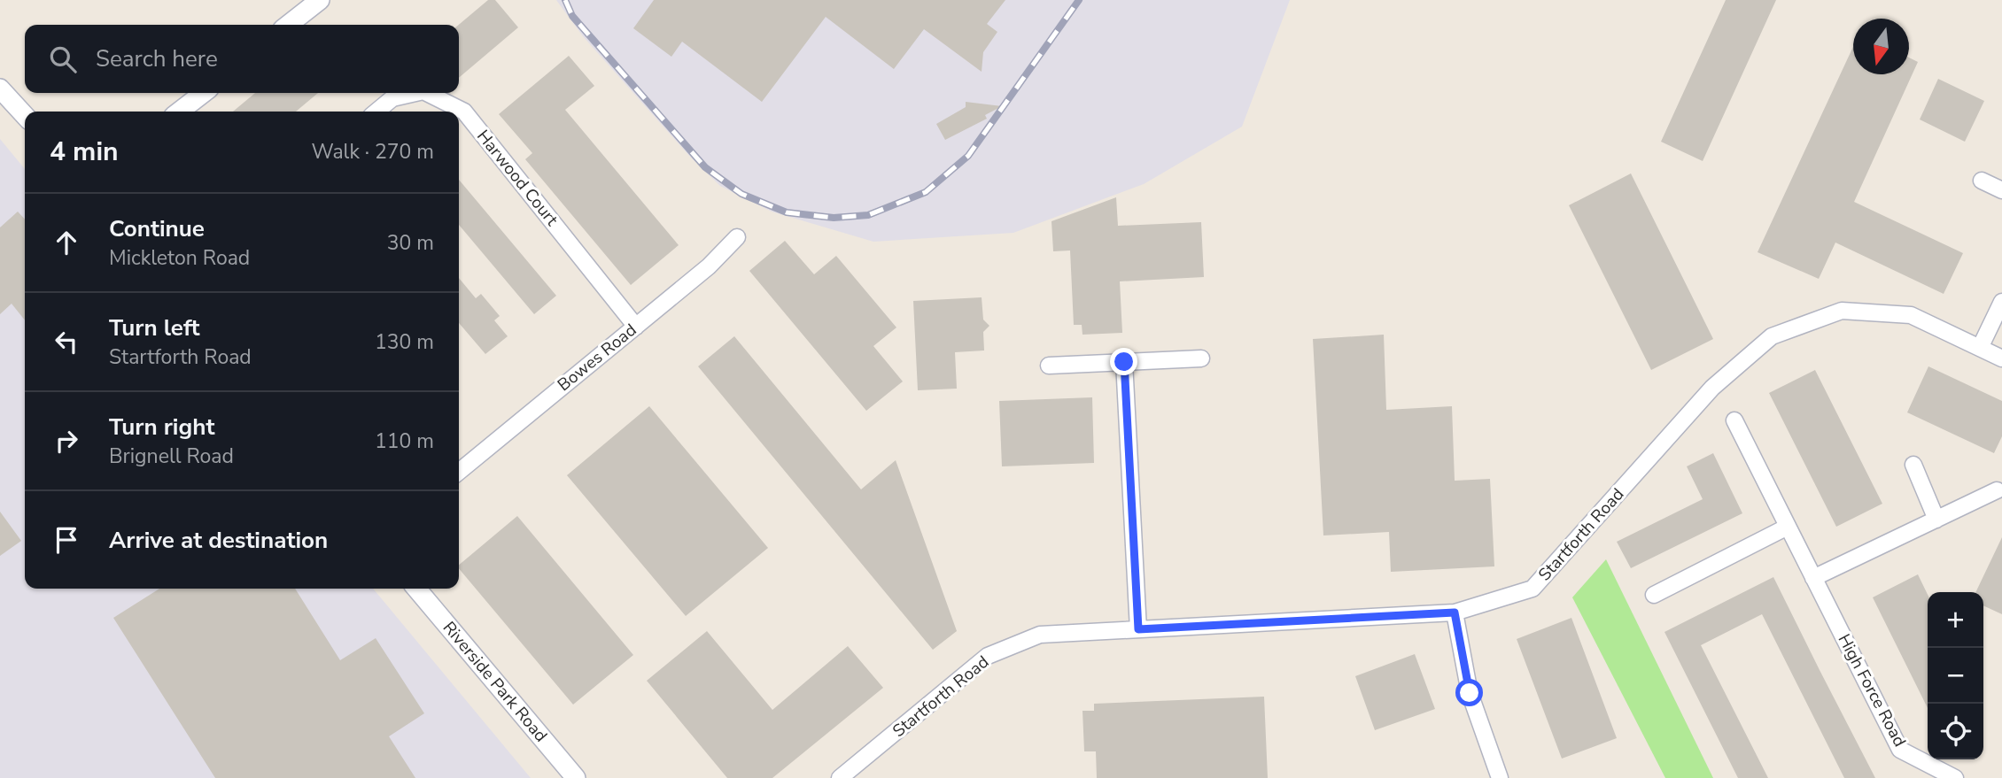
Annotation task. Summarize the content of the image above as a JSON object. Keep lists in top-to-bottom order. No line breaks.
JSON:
{"streets":{"street":["Harwood Court","Bowes Road","Startforth Road","Riverside Park Road","High Force Road"]},"crossings":[["Harwood Court","Bowes Road"]],"north":"bottom","page":{"search":"Search here","heading":["4 min","Walk · 270 m"],"list":[["Continue","Mickleton Road","30 m"],["Turn left","Startforth Road","130 m"],["Turn right","Brignell Road","110 m"],"Arrive at destination"],"map_buttons":["+","−"]}}
